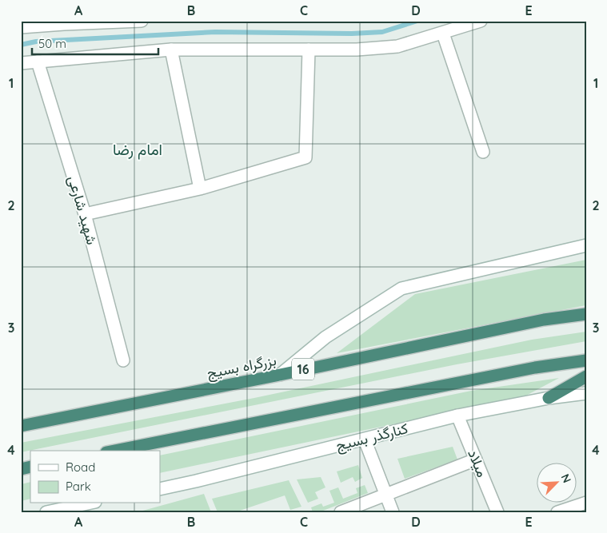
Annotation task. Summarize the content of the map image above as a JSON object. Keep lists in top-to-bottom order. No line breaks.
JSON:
{"streets":{"highway":["بزرگراه بسیج","16"],"street":["شهید شارعی","کنارگذر بسیج","میلاد"]},"crossings":[["کنارگذر بسیج","میلاد"]],"districts":["امام رضا"],"legend":["Road","Park"],"scale_bar":"50 m","north":"top right","grid":{"columns":["A","B","C","D","E"],"rows":["1","2","3","4"]}}
